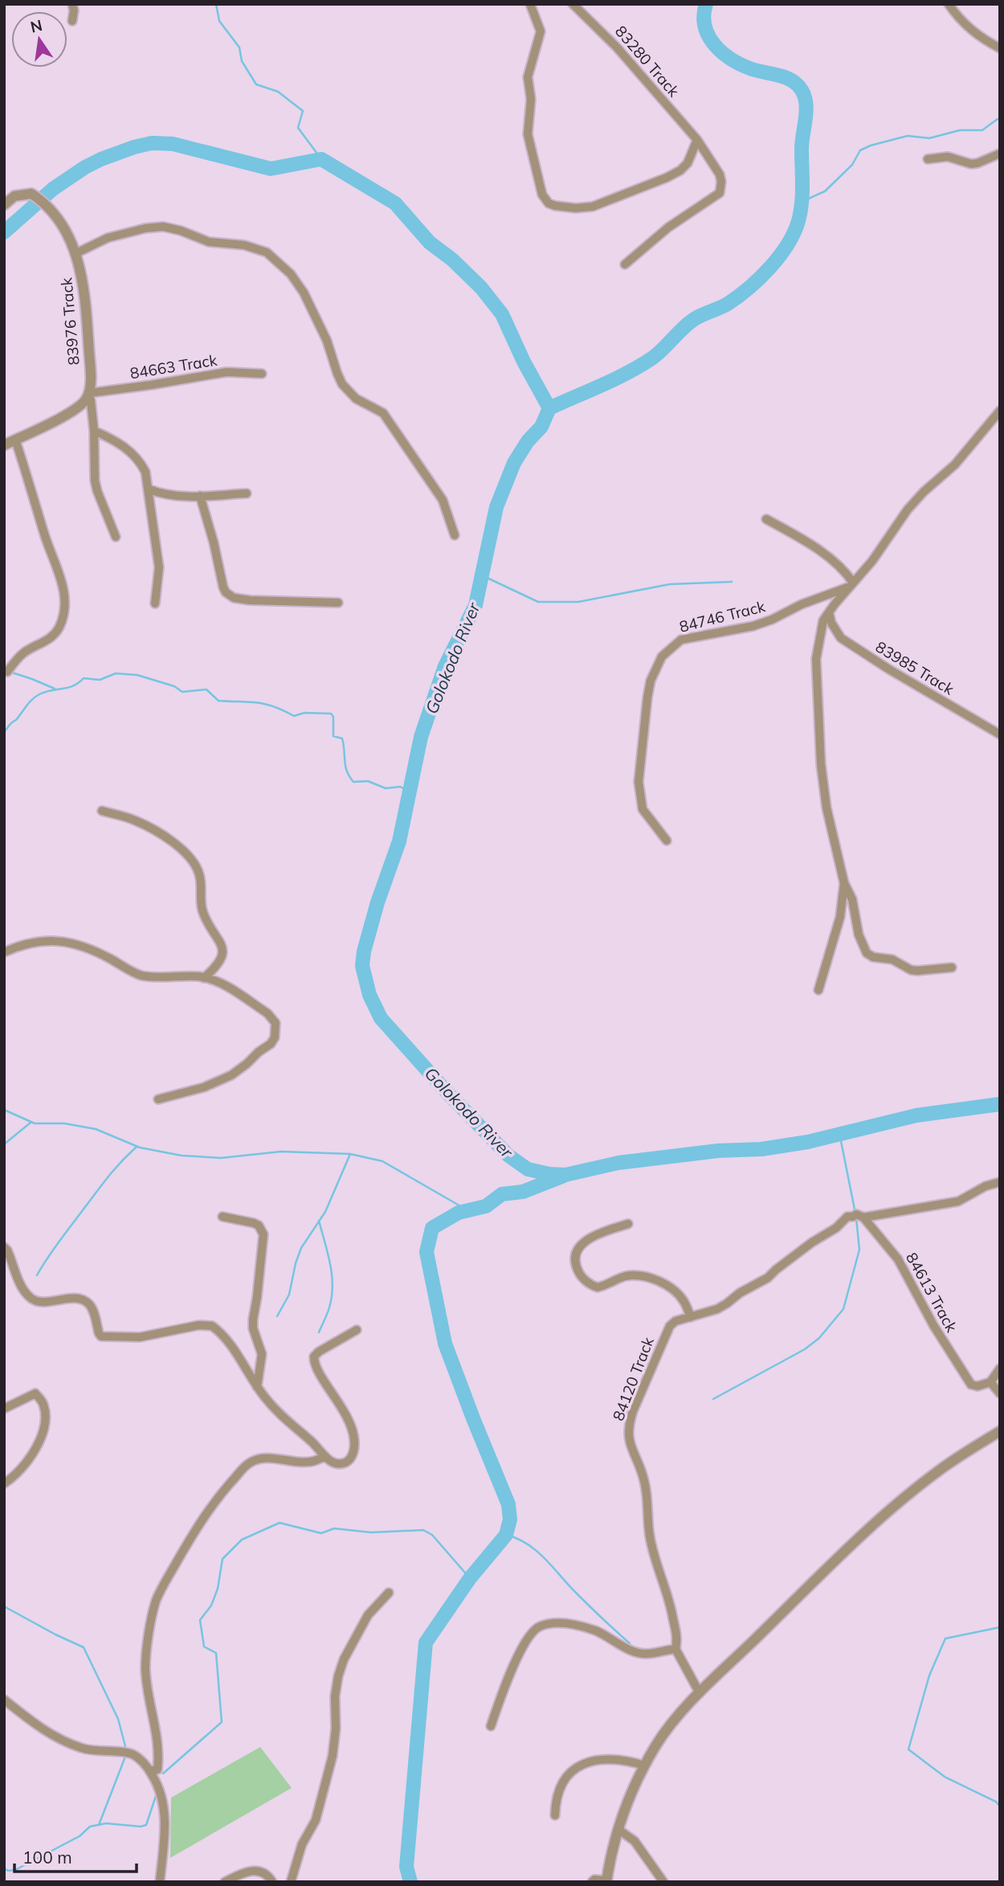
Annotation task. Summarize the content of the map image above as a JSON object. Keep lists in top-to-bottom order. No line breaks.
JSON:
{"streets":{"street":["83280 Track","83976 Track","84663 Track","84746 Track","83985 Track","84613 Track","84120 Track"]},"crossings":[["83976 Track","84663 Track"],["84613 Track","84120 Track"]],"water":["Golokodo River"],"scale_bar":"100 m","north":"top"}
